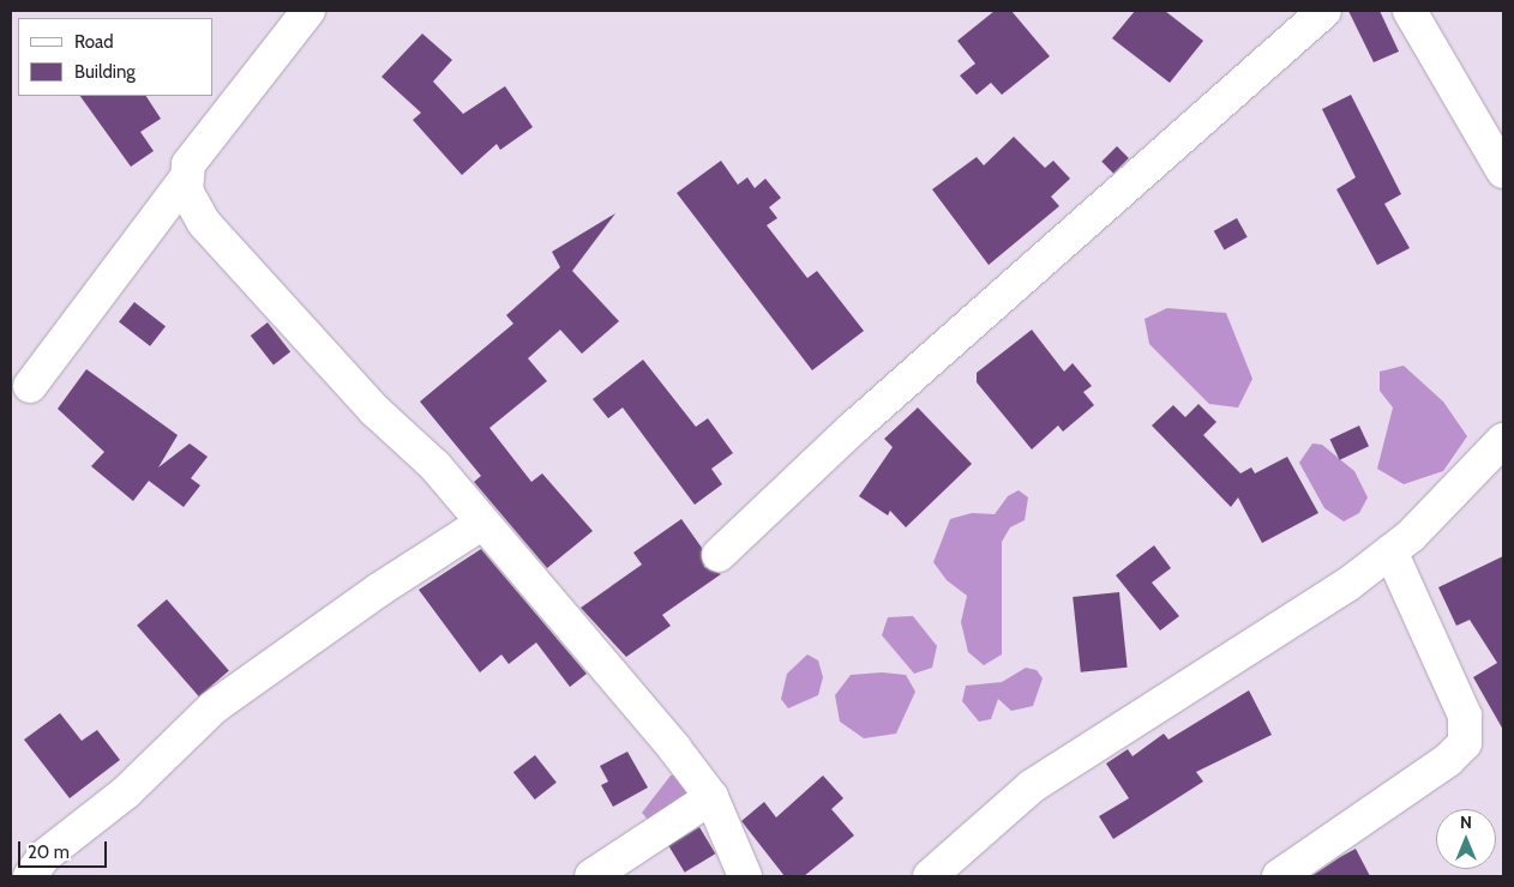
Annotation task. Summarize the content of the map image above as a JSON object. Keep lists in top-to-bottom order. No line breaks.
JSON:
{"legend":["Road","Building"],"scale_bar":"20 m","north":"top"}
